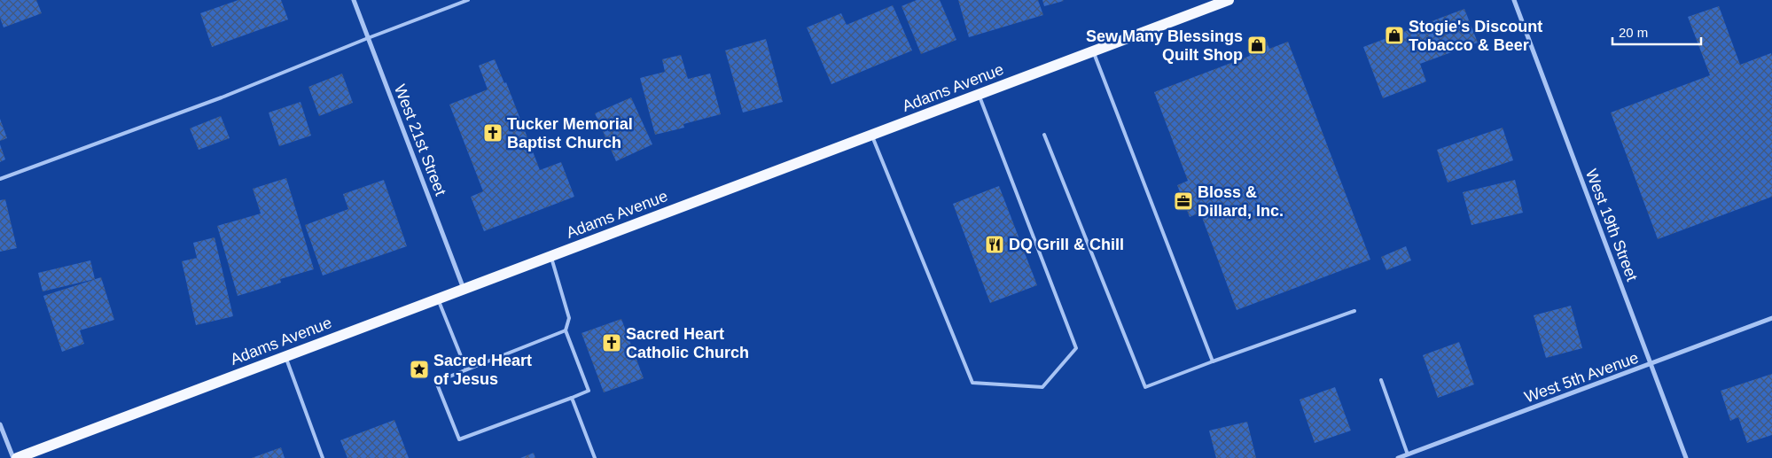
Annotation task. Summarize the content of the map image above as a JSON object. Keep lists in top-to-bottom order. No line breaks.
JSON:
{"streets":{"main road":["Adams Avenue"],"street":["West 21st Street","West 19th Street","West 5th Avenue"]},"crossings":[["Adams Avenue","West 21st Street"],["West 19th Street","West 5th Avenue"]],"places":{"shop":["Stogie's Discount Tobacco & Beer","Sew Many Blessings Quilt Shop"],"church":["Tucker Memorial Baptist Church","Sacred Heart Catholic Church"],"office":["Bloss & Dillard, Inc."],"restaurant":["DQ Grill & Chill"],"place":["Sacred Heart of Jesus"]},"scale_bar":"20 m"}
